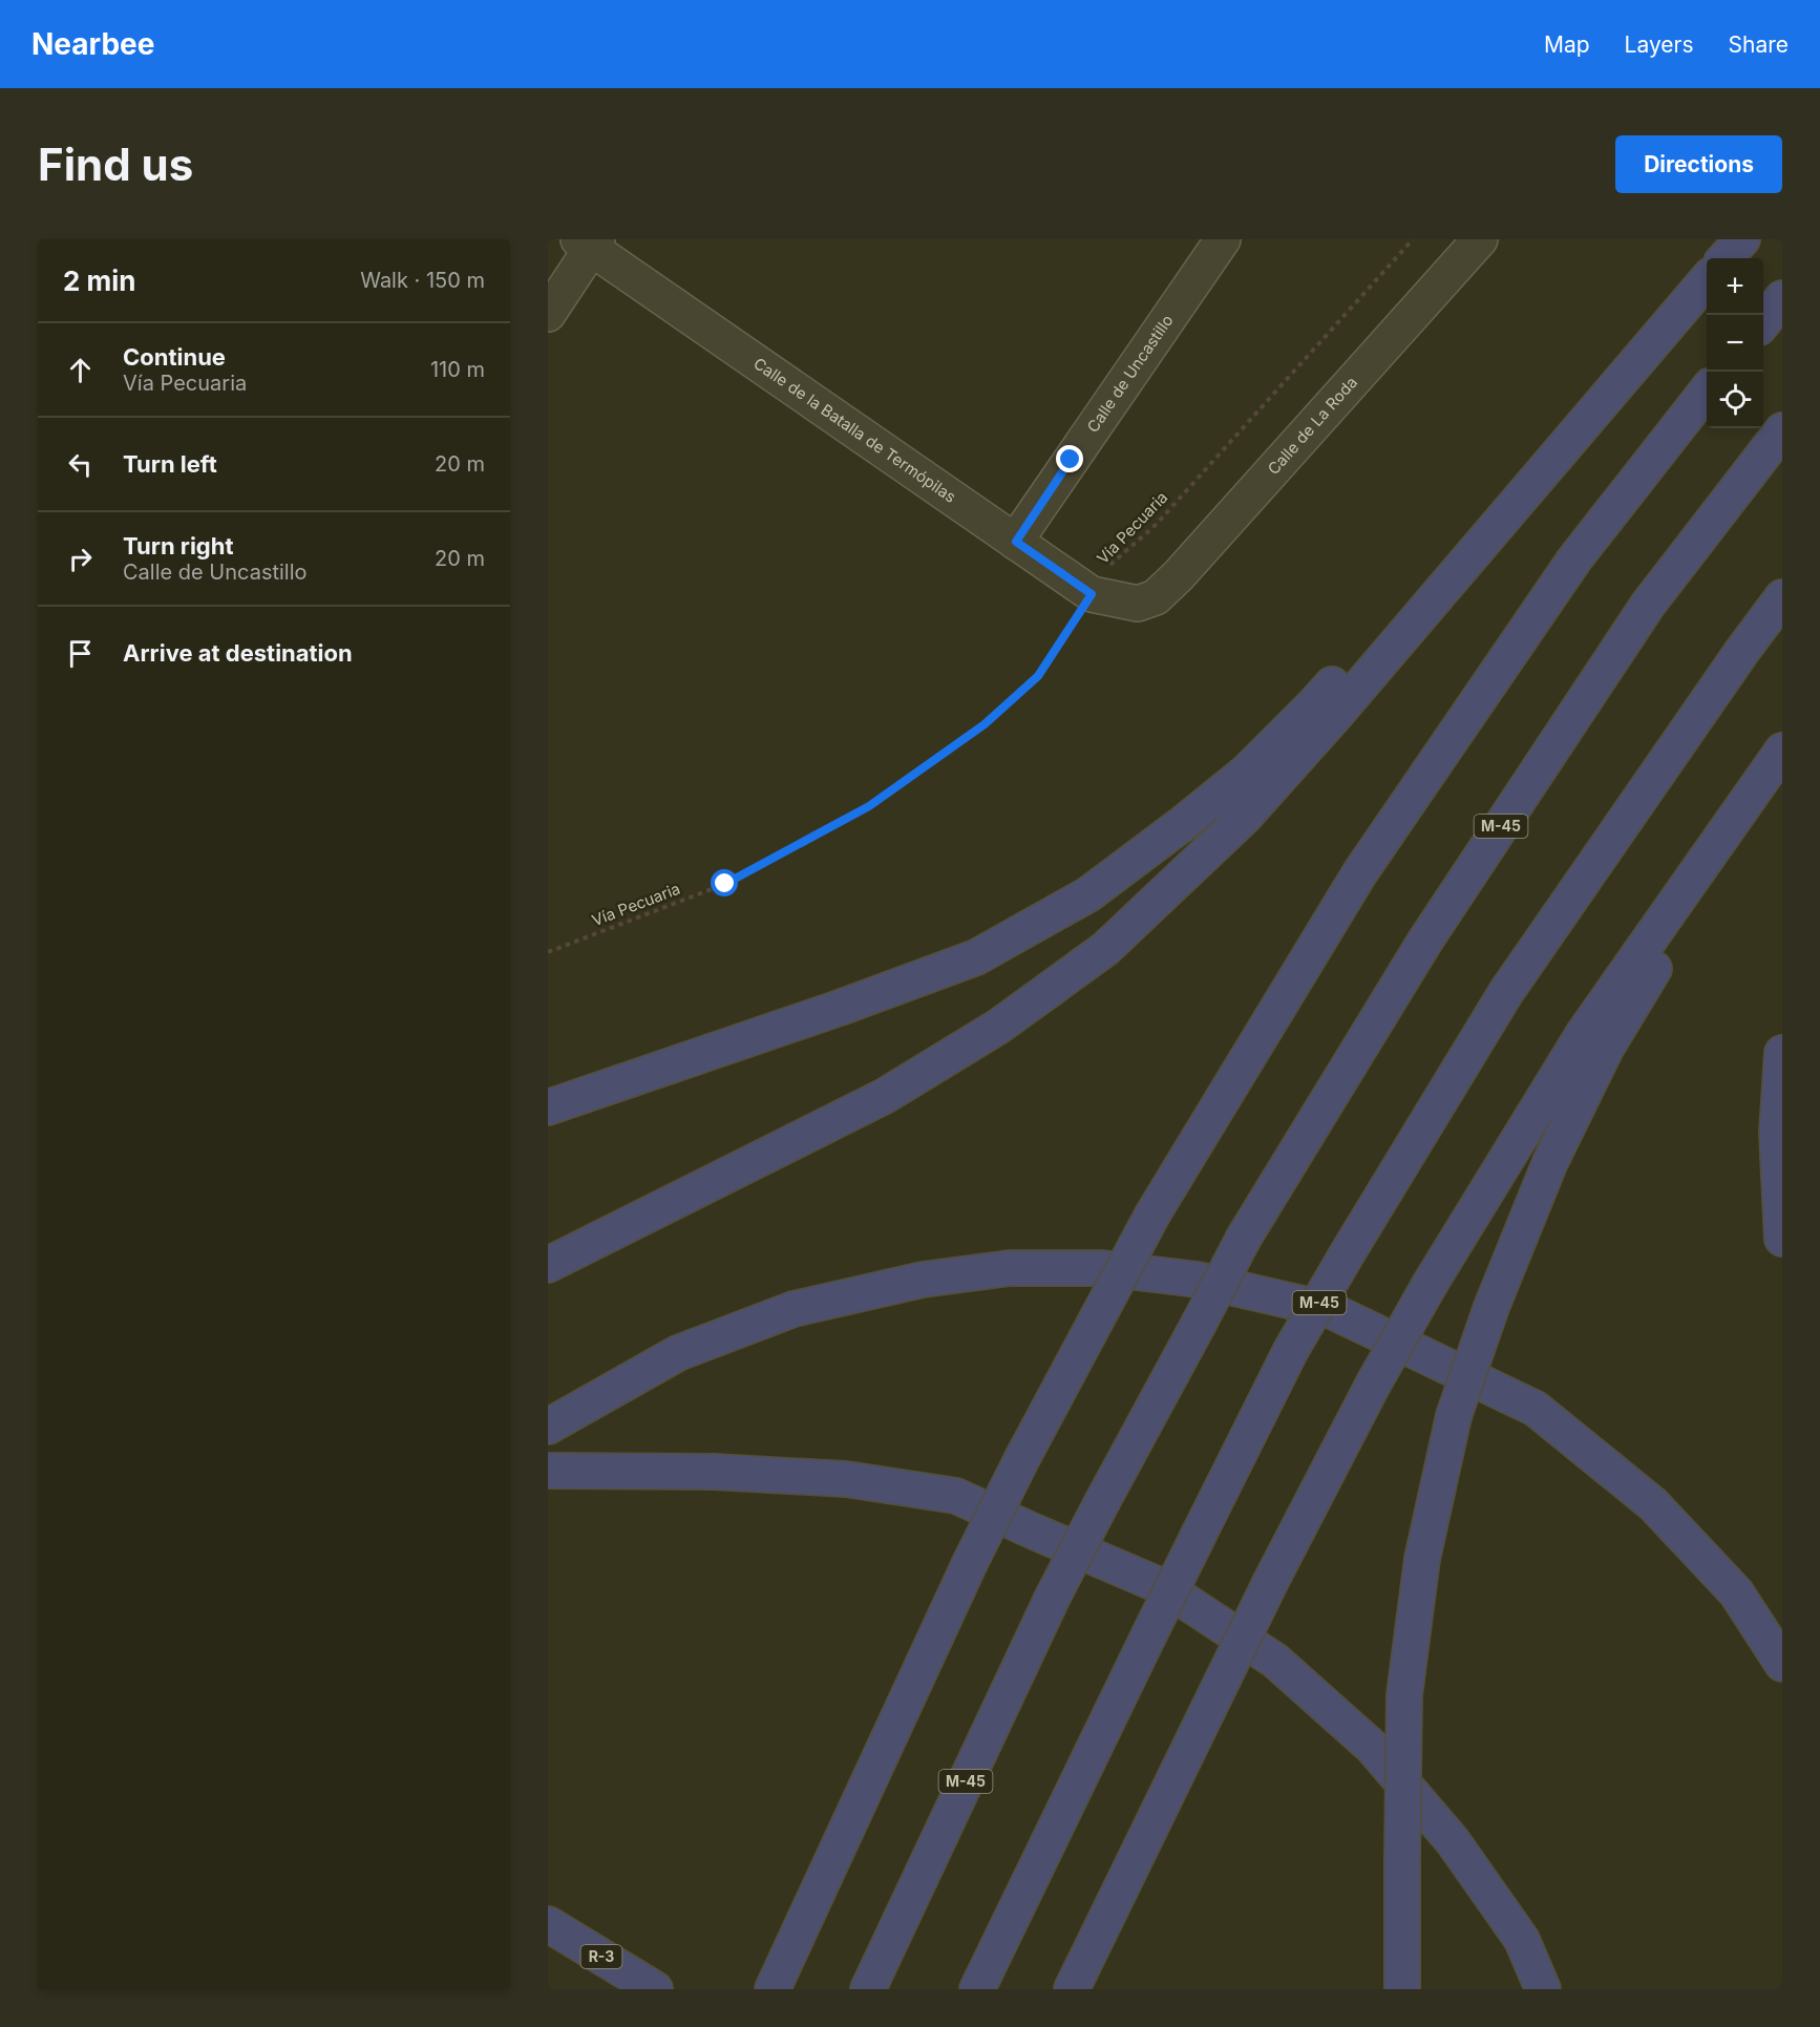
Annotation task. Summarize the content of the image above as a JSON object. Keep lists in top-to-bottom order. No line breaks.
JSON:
{"streets":{"highway":["M-45","R-3"],"street":["Calle de Uncastillo","Calle de La Roda","Calle de la Batalla de Termópilas"],"path":["Vía Pecuaria"]},"crossings":[["Calle de Uncastillo","Calle de la Batalla de Termópilas"],["Calle de La Roda","Calle de la Batalla de Termópilas"],["Calle de la Batalla de Termópilas","Vía Pecuaria"]],"page":{"header":"Nearbee","nav":["Map","Layers","Share"],"buttons":"Directions","title":"Find us","heading":["2 min","Walk · 150 m"],"map_buttons":["+","−"],"list":[["Continue","Vía Pecuaria","110 m"],["Turn left","20 m"],["Turn right","Calle de Uncastillo","20 m"],"Arrive at destination"]}}
